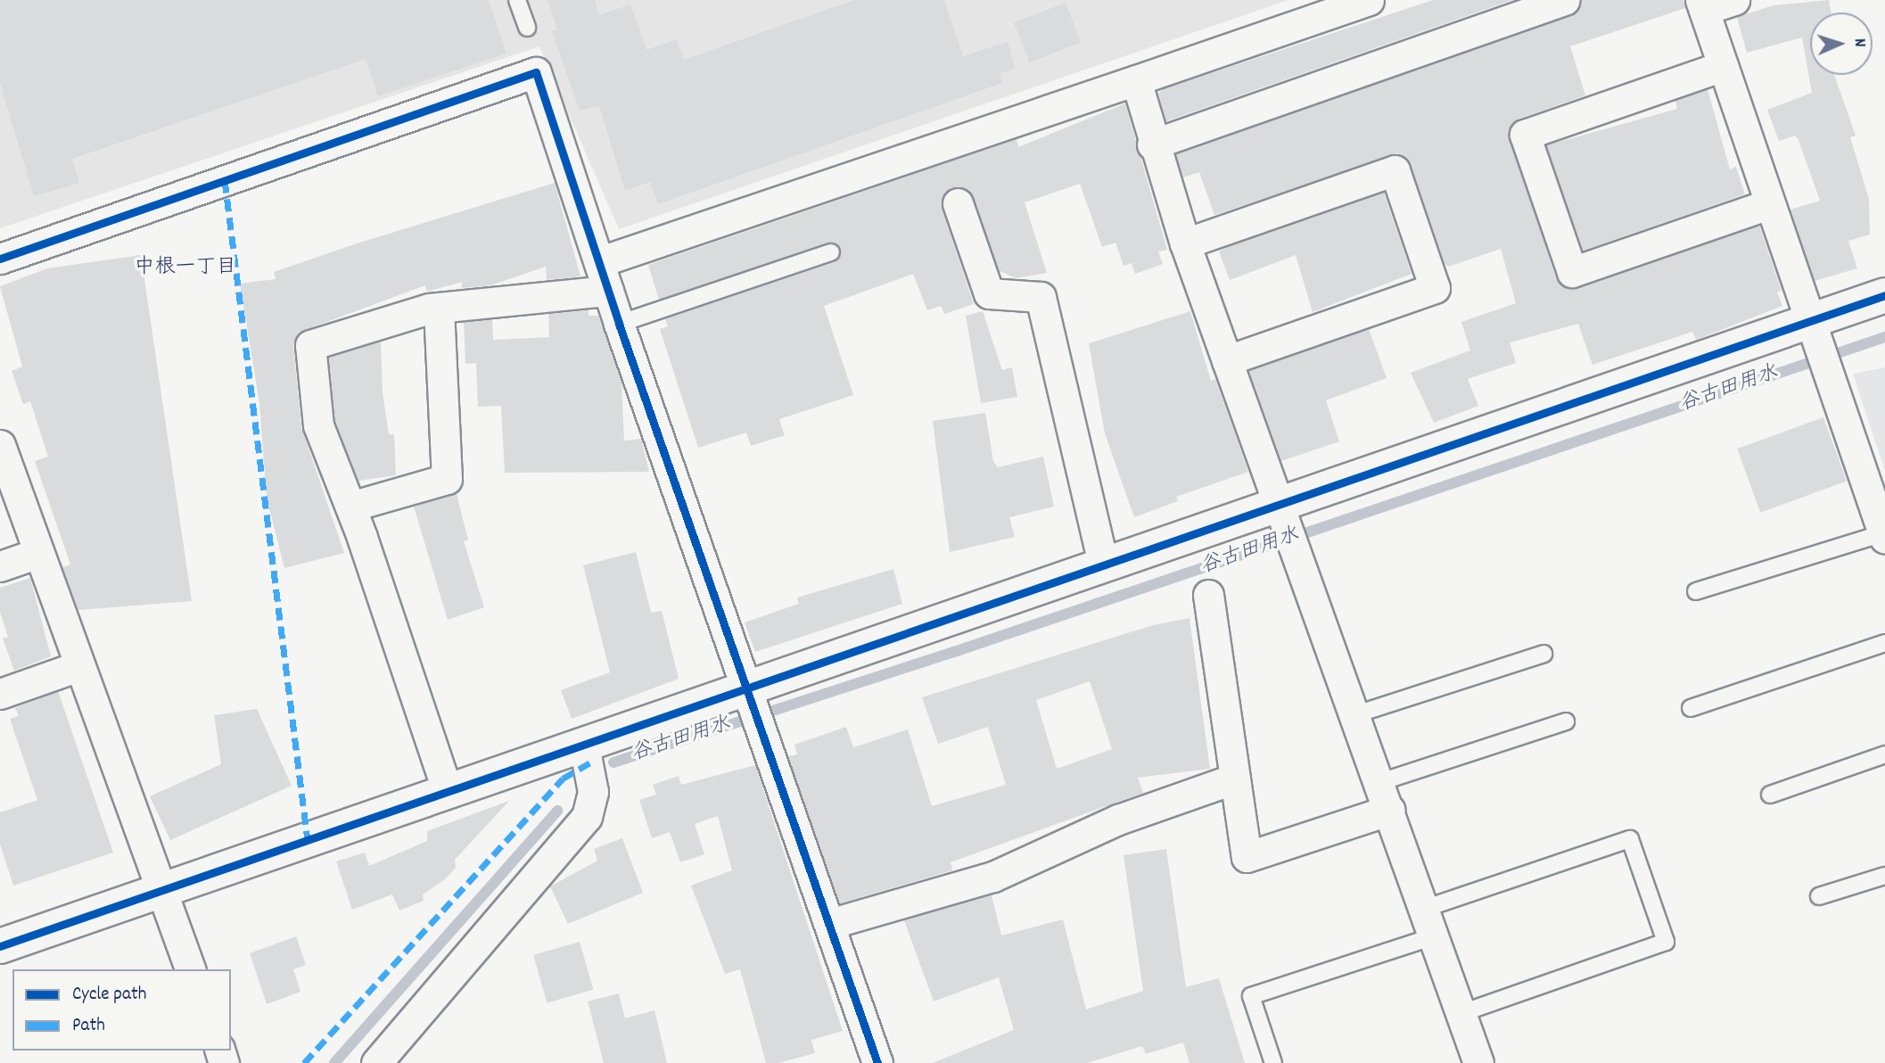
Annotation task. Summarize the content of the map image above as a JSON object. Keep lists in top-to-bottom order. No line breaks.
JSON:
{"districts":["中根一丁目"],"water":["谷古田用水"],"legend":["Cycle path","Path"],"north":"right"}
